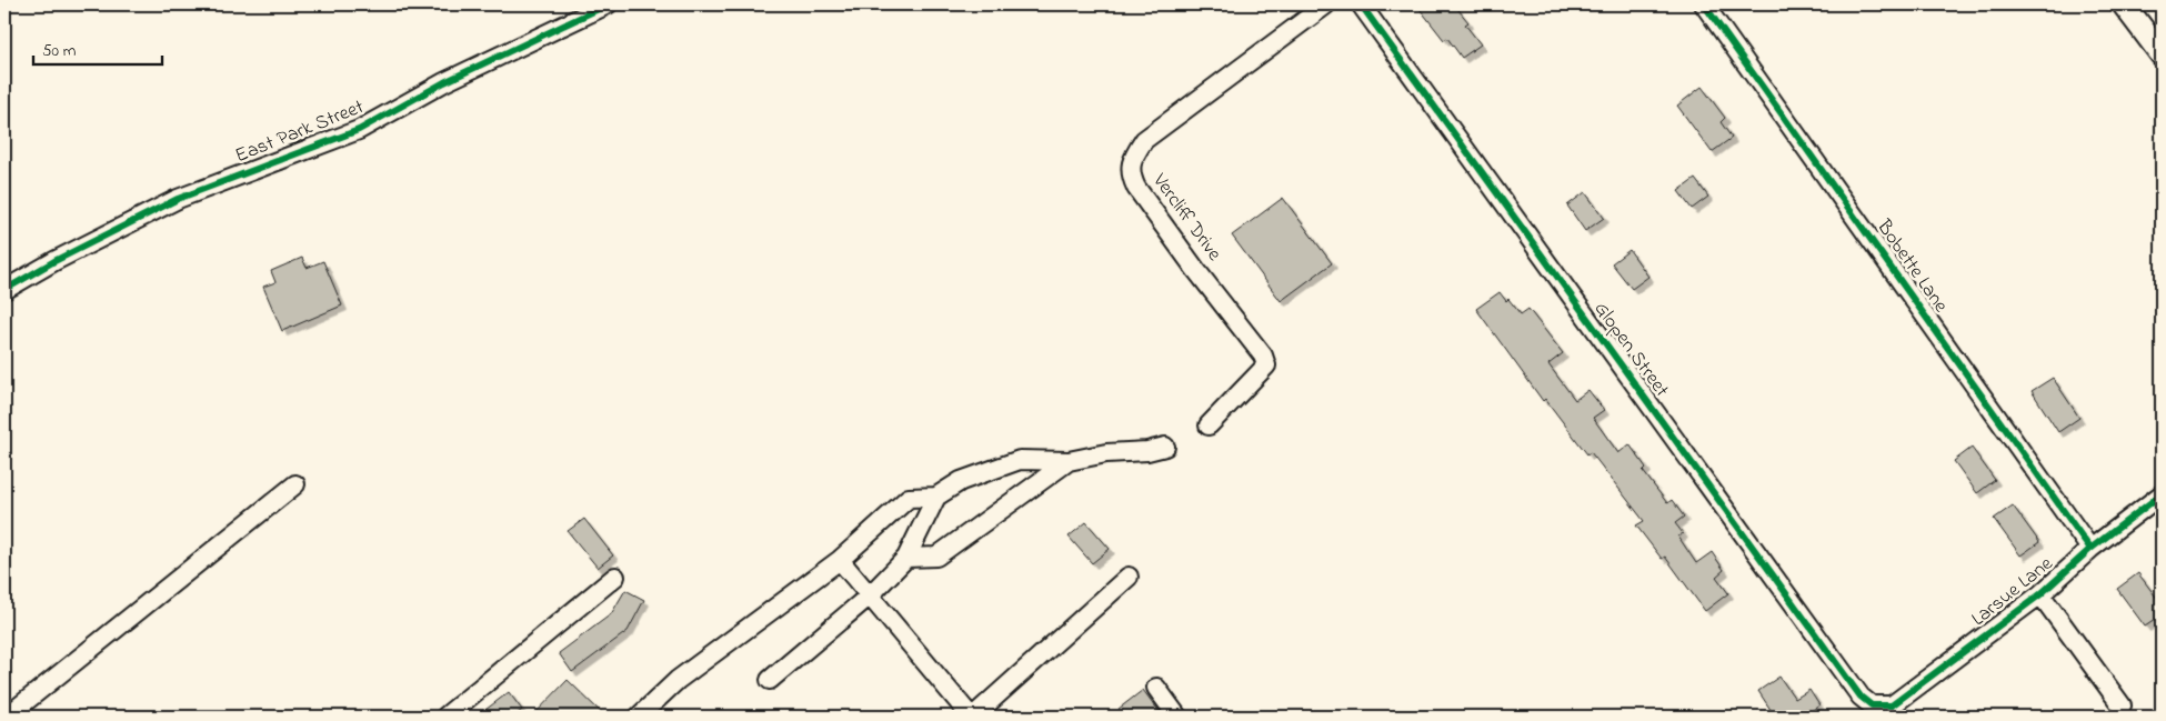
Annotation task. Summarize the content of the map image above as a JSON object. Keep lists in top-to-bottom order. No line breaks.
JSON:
{"streets":{"street":["East Park Street","Vercliff Drive","Bobette Lane","Glopen Street","Larsue Lane"]},"crossings":[["Bobette Lane","Larsue Lane"],["Glopen Street","Larsue Lane"]],"scale_bar":"50 m"}
